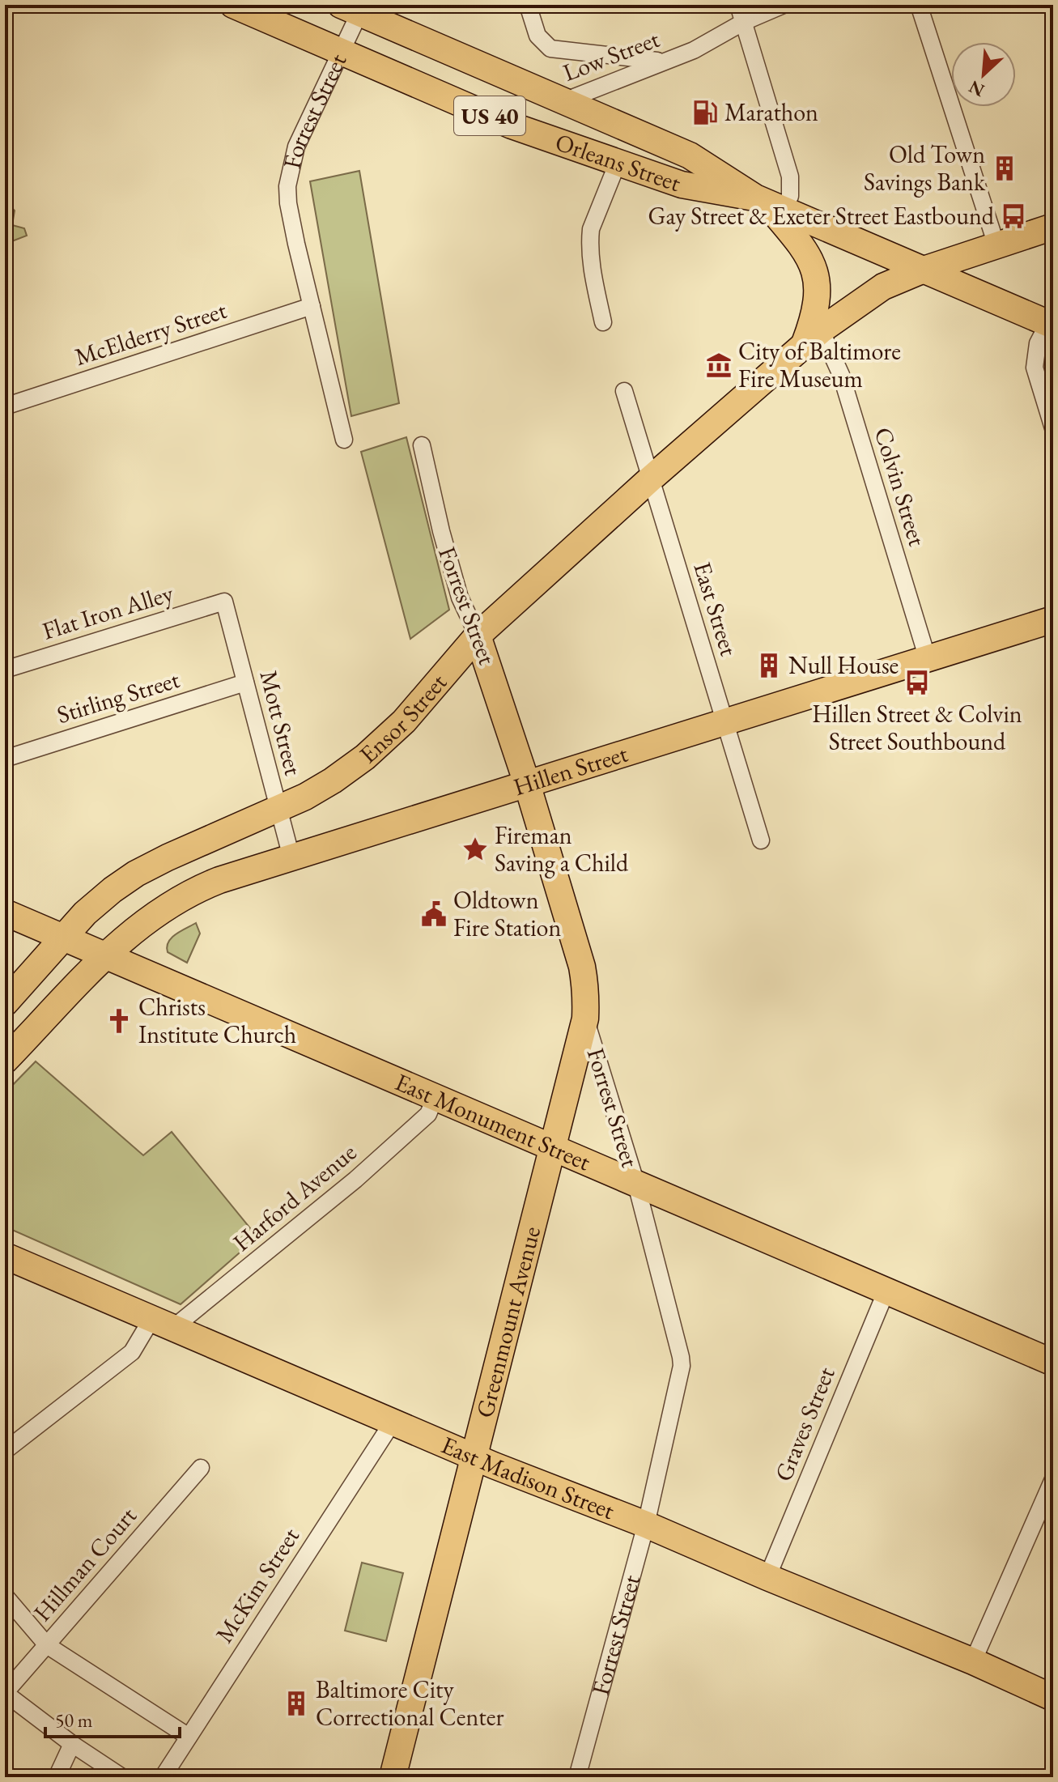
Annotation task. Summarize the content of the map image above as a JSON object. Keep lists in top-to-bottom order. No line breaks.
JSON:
{"streets":{"main road":["Forrest Street","US 40","Orleans Street","Ensor Street","Hillen Street","East Monument Street","Greenmount Avenue","East Madison Street"],"street":["Low Street","McElderry Street","Colvin Street","East Street","Flat Iron Alley","Stirling Street","Mott Street","Harford Avenue","Graves Street","Hillman Court","McKim Street"]},"crossings":[["Low Street","Orleans Street"],["Forrest Street","Orleans Street"],["Forrest Street","McElderry Street"],["Forrest Street","Ensor Street"],["Forrest Street","Hillen Street"],["Forrest Street","East Monument Street"],["Forrest Street","Greenmount Avenue"],["Forrest Street","East Madison Street"],["Orleans Street","Ensor Street"],["Colvin Street","Ensor Street"],["Colvin Street","Hillen Street"],["East Street","Ensor Street"],["East Street","Hillen Street"],["Flat Iron Alley","Mott Street"],["Stirling Street","Mott Street"],["Ensor Street","Mott Street"],["Ensor Street","East Monument Street"],["Mott Street","Hillen Street"],["Hillen Street","East Monument Street"],["East Monument Street","Harford Avenue"],["East Monument Street","Greenmount Avenue"],["East Monument Street","Graves Street"],["Harford Avenue","East Madison Street"],["Greenmount Avenue","East Madison Street"],["Graves Street","East Madison Street"],["East Madison Street","McKim Street"]],"places":{"fuel station":["Marathon"],"building":["Old Town Savings Bank","Null House","Baltimore City Correctional Center"],"bus stop":["Gay Street & Exeter Street Eastbound","Hillen Street & Colvin Street Southbound"],"museum":["City of Baltimore Fire Museum"],"place":["Fireman Saving a Child"],"public building":["Oldtown Fire Station"],"church":["Christs Institute Church"]},"scale_bar":"50 m","north":"bottom left"}
